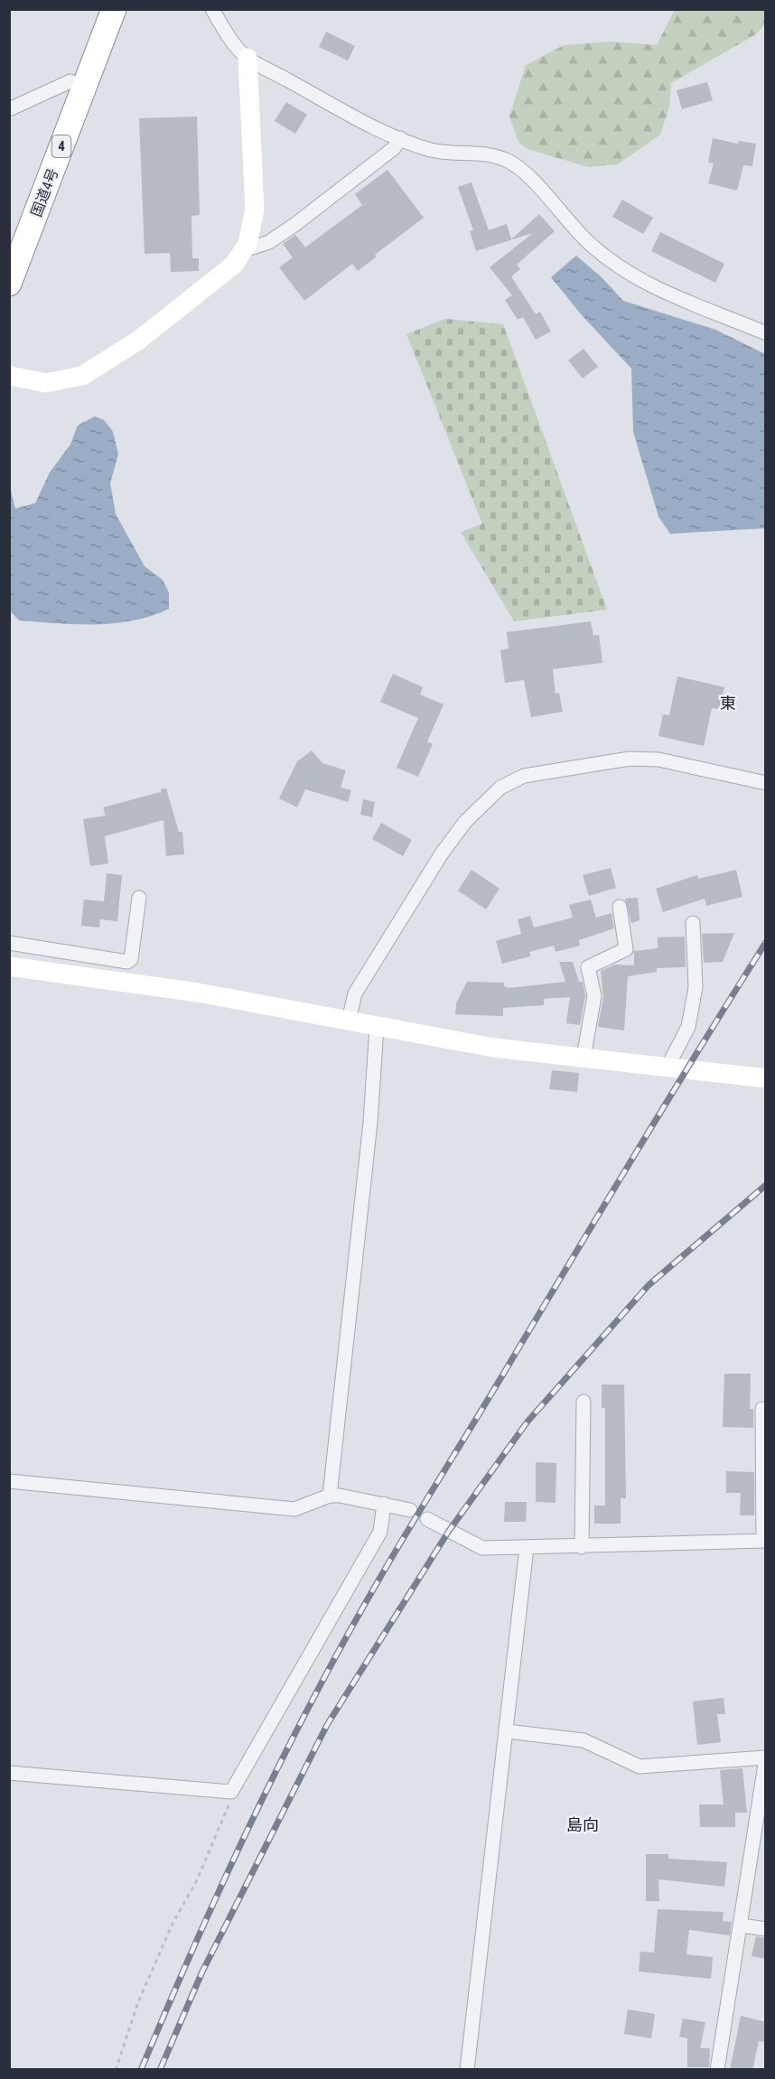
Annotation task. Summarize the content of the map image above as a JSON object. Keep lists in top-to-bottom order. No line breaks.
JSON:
{"streets":{"highway":["4","国道4号"]},"districts":["東","島向"]}
